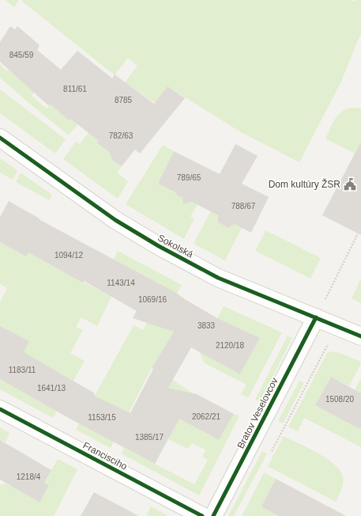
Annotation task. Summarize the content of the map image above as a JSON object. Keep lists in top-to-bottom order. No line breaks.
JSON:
{"streets":{"street":["Sokolská","Bratov Veselovcov","Francisciho"]},"crossings":[["Sokolská","Bratov Veselovcov"]],"places":{"public building":["Dom kultúry ŽSR"]},"house_numbers":["845/59","811/61","8785","782/63","789/65","788/67","1094/12","1143/14","1069/16","3833","2120/18","1183/11","1641/13","1508/20","2062/21","1153/15","1385/17","1218/4"]}
